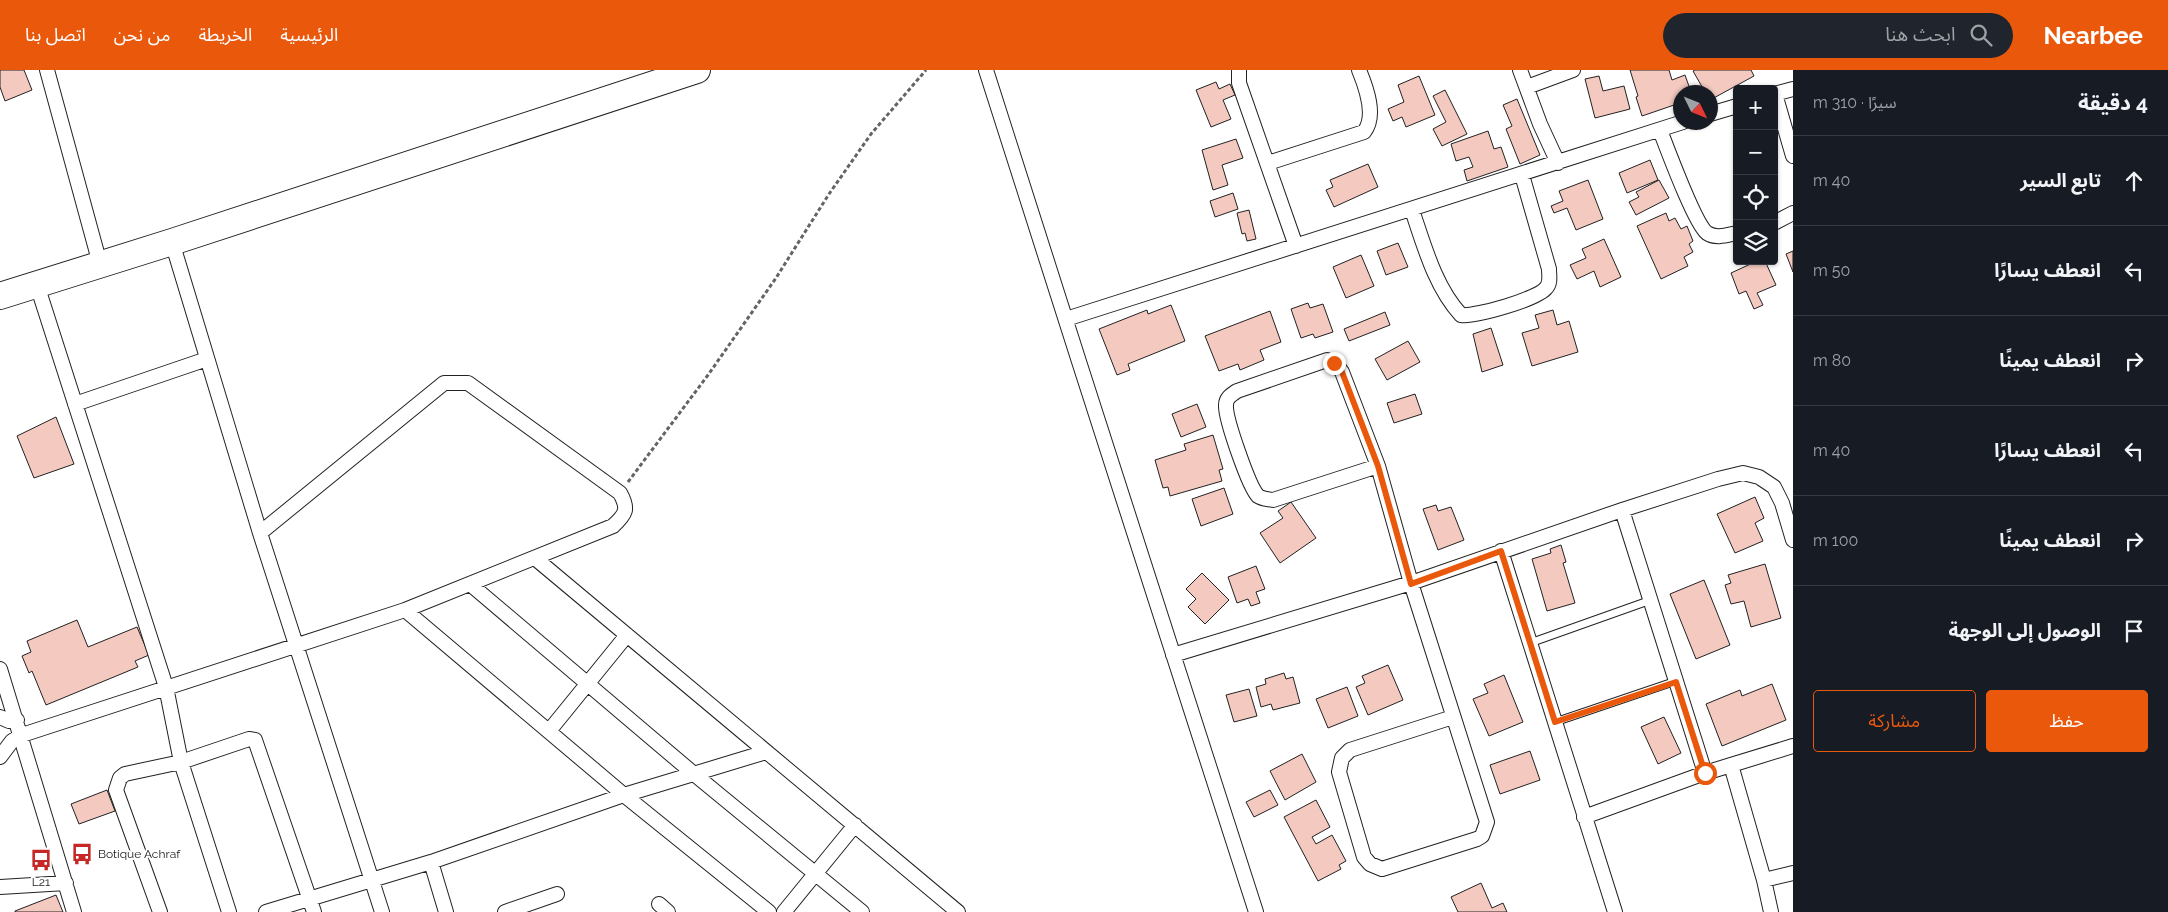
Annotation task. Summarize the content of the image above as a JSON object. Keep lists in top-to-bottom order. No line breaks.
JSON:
{"places":{"bus stop":["Botique Achraf","L21"]},"north":"bottom right","page":{"header":"Nearbee","search":"ابحث هنا","nav":["الرئيسية","الخريطة","من نحن","اتصل بنا"],"heading":["4 دقيقة","سيرًا · 310 m"],"map_buttons":["+","−"],"list":[["تابع السير","40 m"],["انعطف يسارًا","50 m"],["انعطف يمينًا","80 m"],["انعطف يسارًا","40 m"],["انعطف يمينًا","100 m"],"الوصول إلى الوجهة"],"buttons":["حفظ","مشاركة"]}}
